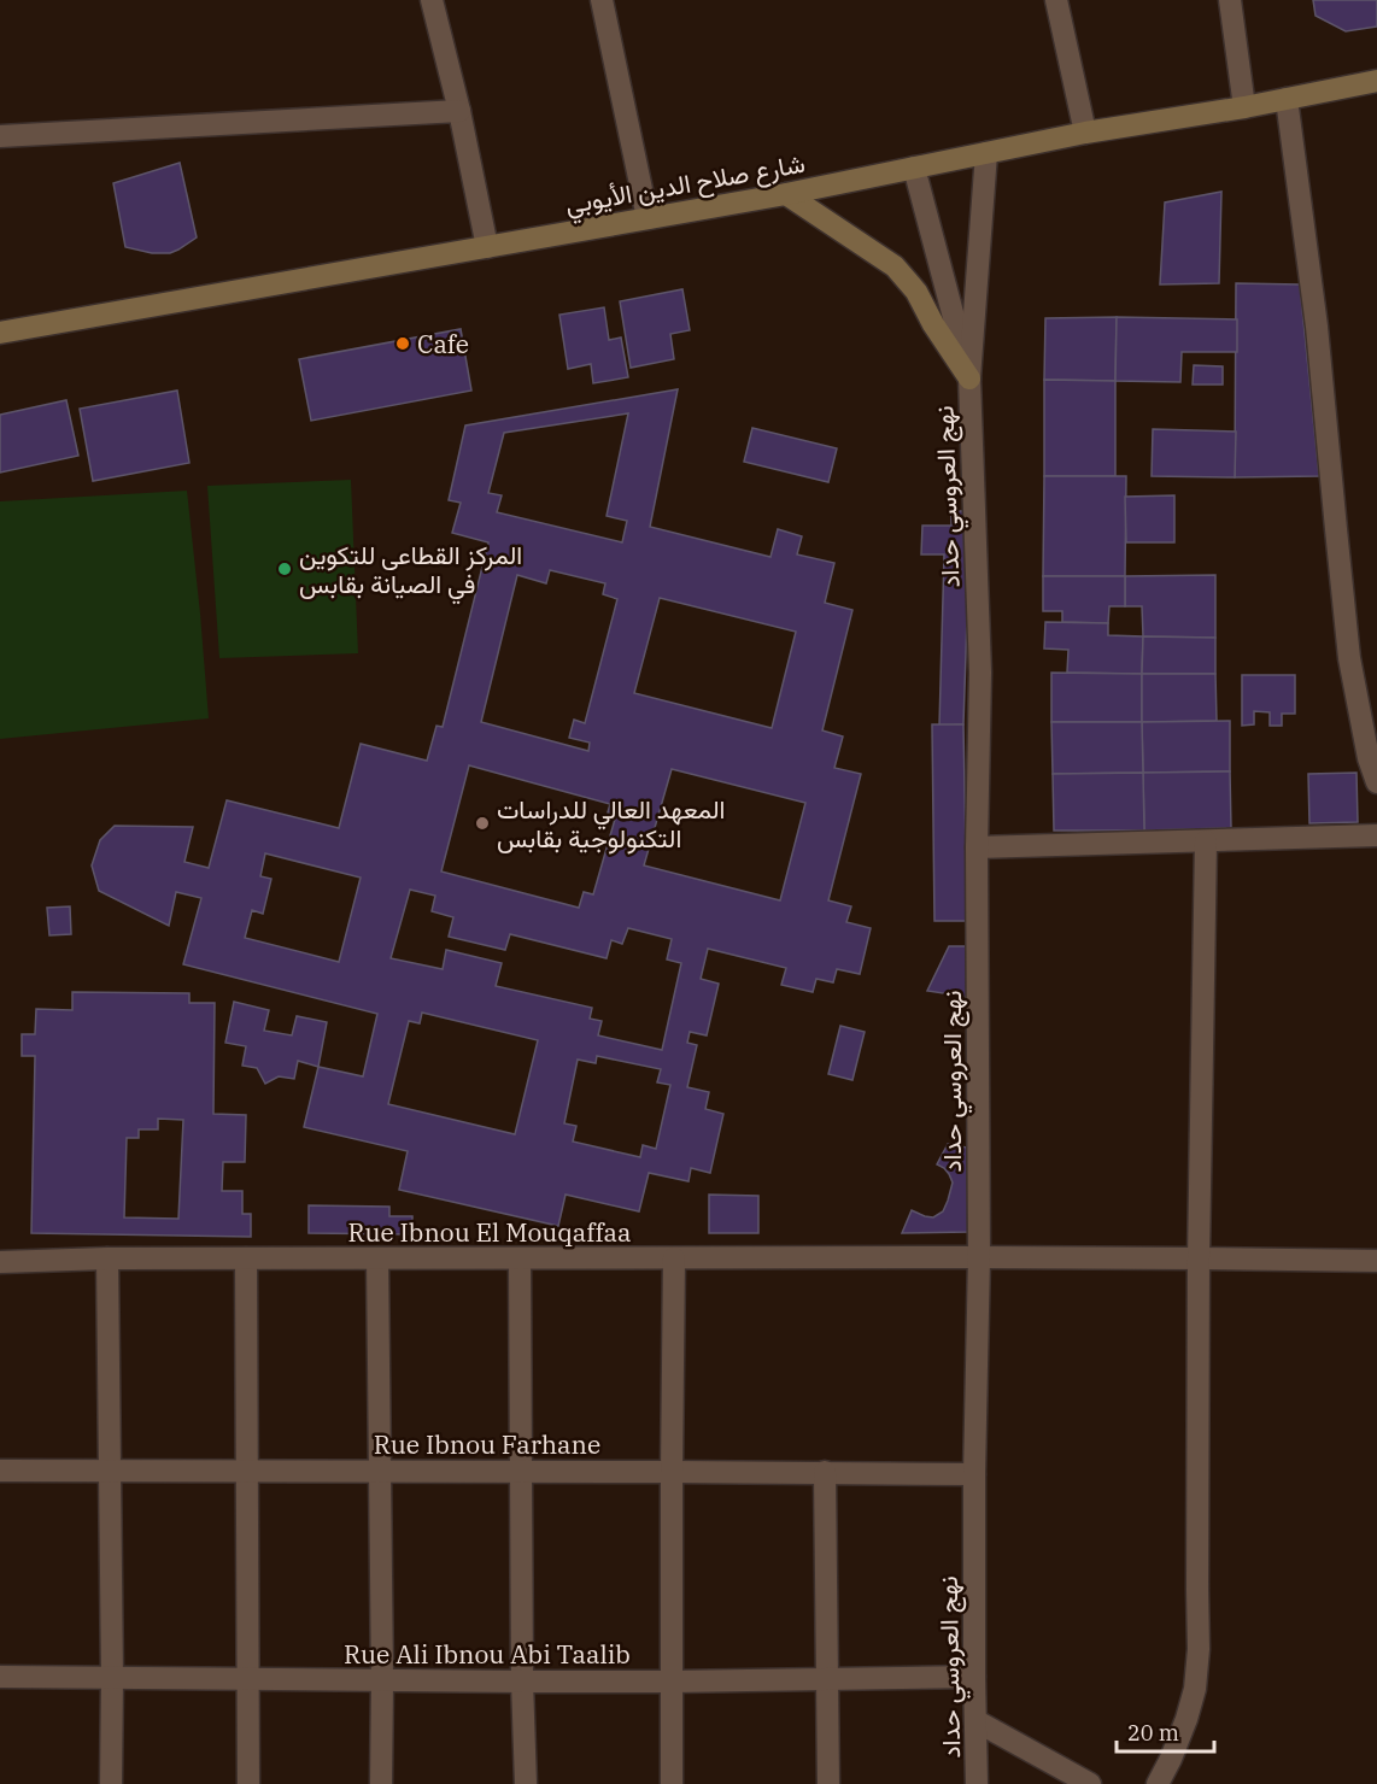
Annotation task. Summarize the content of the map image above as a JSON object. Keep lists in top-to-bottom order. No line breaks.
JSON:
{"streets":{"main road":["شارع صلاح الدين الأيوبي"],"street":["نهج العروسي حداد","Rue Ibnou El Mouqaffaa","Rue Ibnou Farhane","Rue Ali Ibnou Abi Taalib"]},"crossings":[["نهج العروسي حداد","Rue Ibnou El Mouqaffaa"],["نهج العروسي حداد","Rue Ibnou Farhane"],["نهج العروسي حداد","Rue Ali Ibnou Abi Taalib"]],"places":["Cafe","المركز القطاعى للتكوين في الصيانة بقابس","المعهد العالي للدراسات التكنولوجية بقابس"],"scale_bar":"20 m"}
